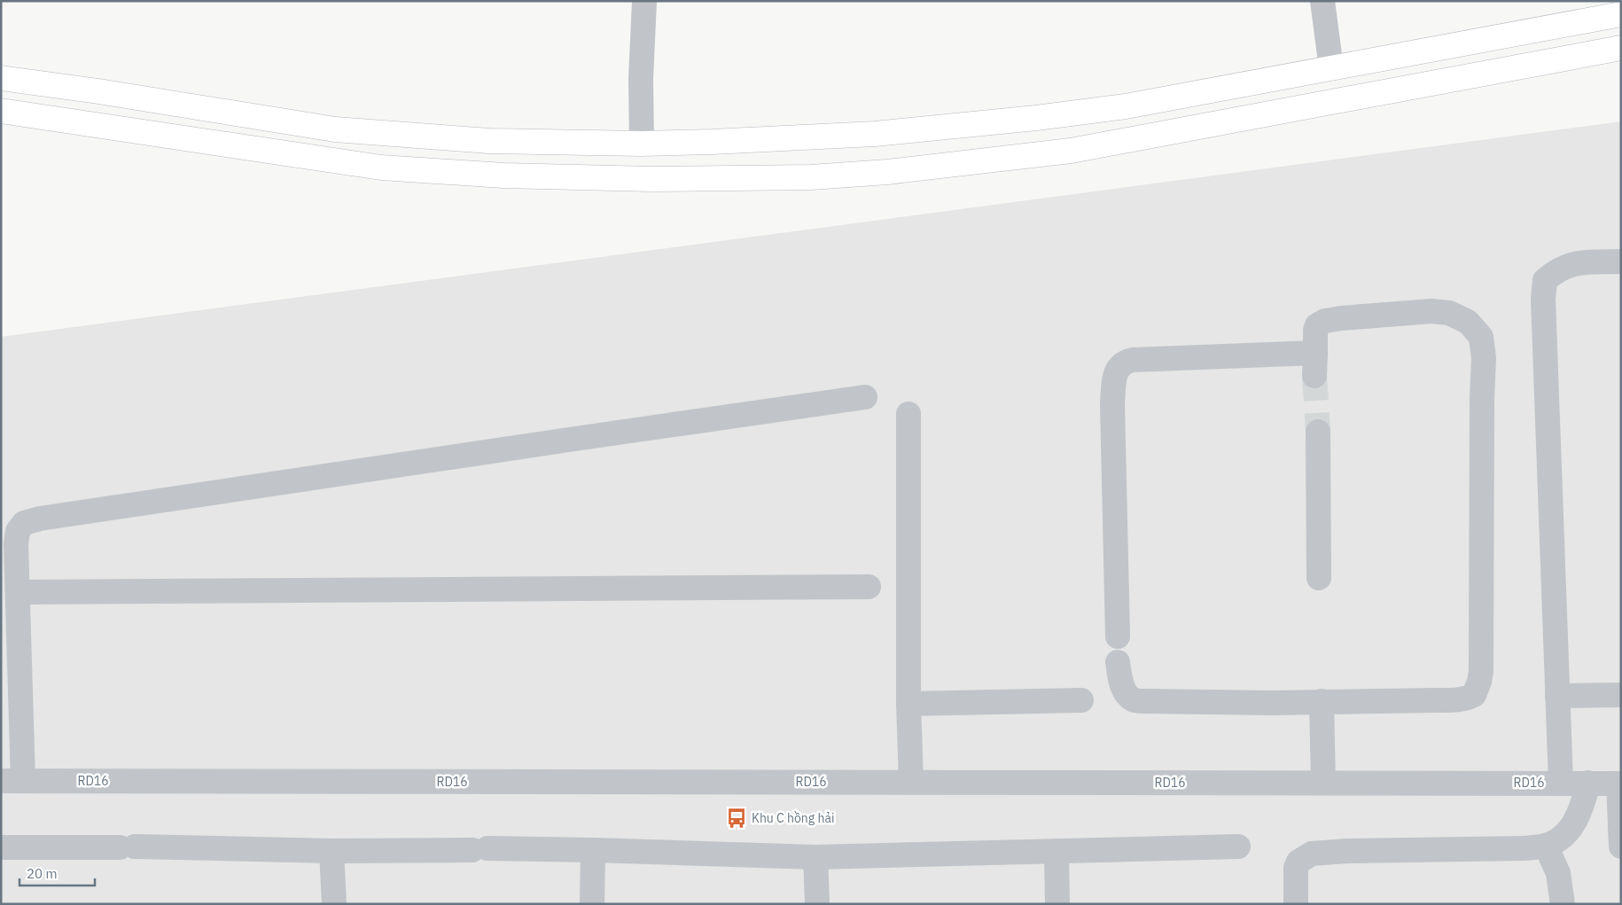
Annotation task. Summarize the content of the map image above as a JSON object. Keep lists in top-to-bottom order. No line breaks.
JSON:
{"streets":{"street":["RD16"]},"places":{"bus stop":["Khu C hồng hải"]},"scale_bar":"20 m"}
